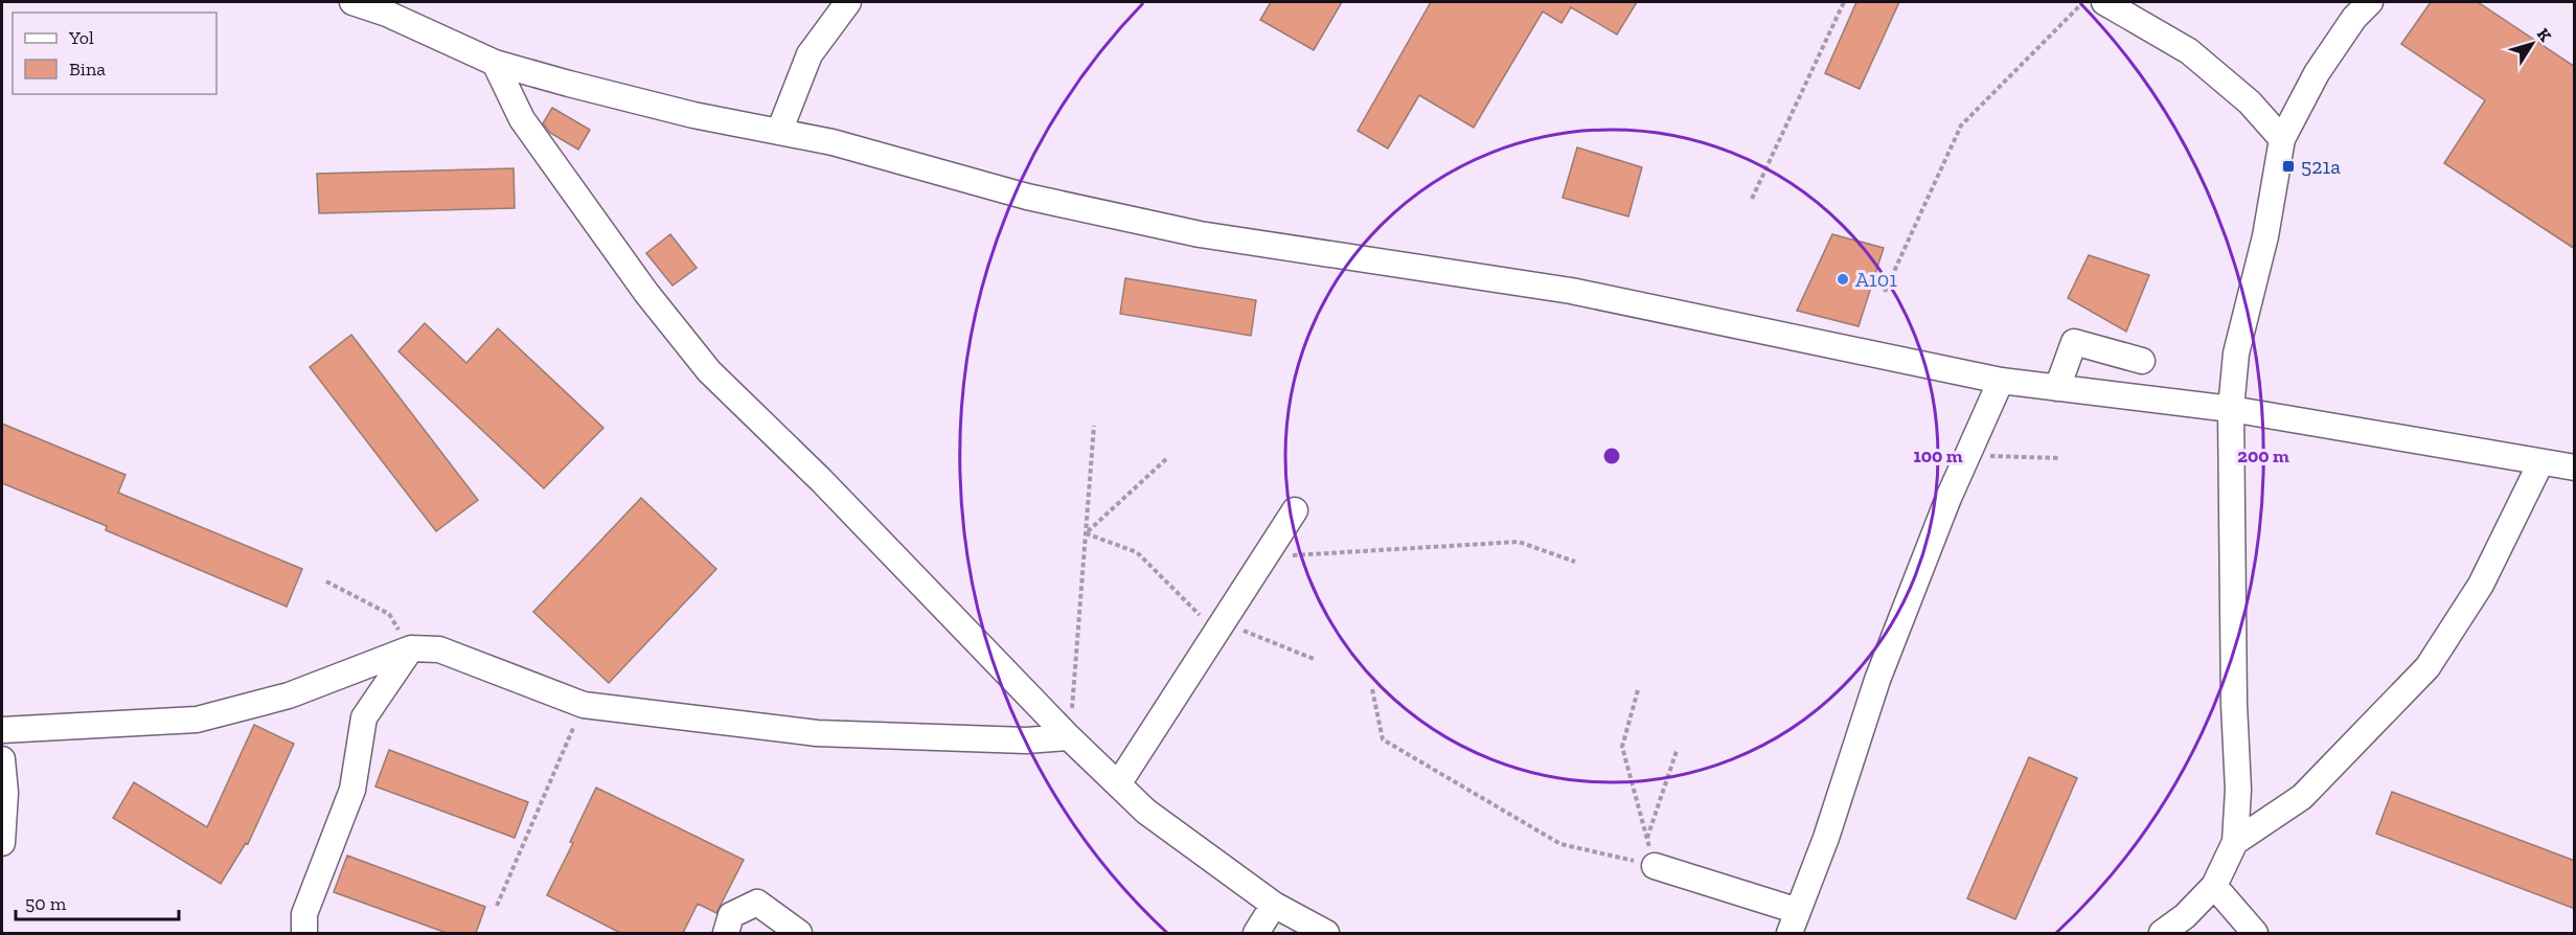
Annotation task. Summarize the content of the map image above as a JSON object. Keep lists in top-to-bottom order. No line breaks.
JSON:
{"places":{"transit":["521a"],"other":["A101"]},"legend":["Yol","Bina"],"scale_bar":"50 m","north":"top right","rings":["100 m","200 m"]}
